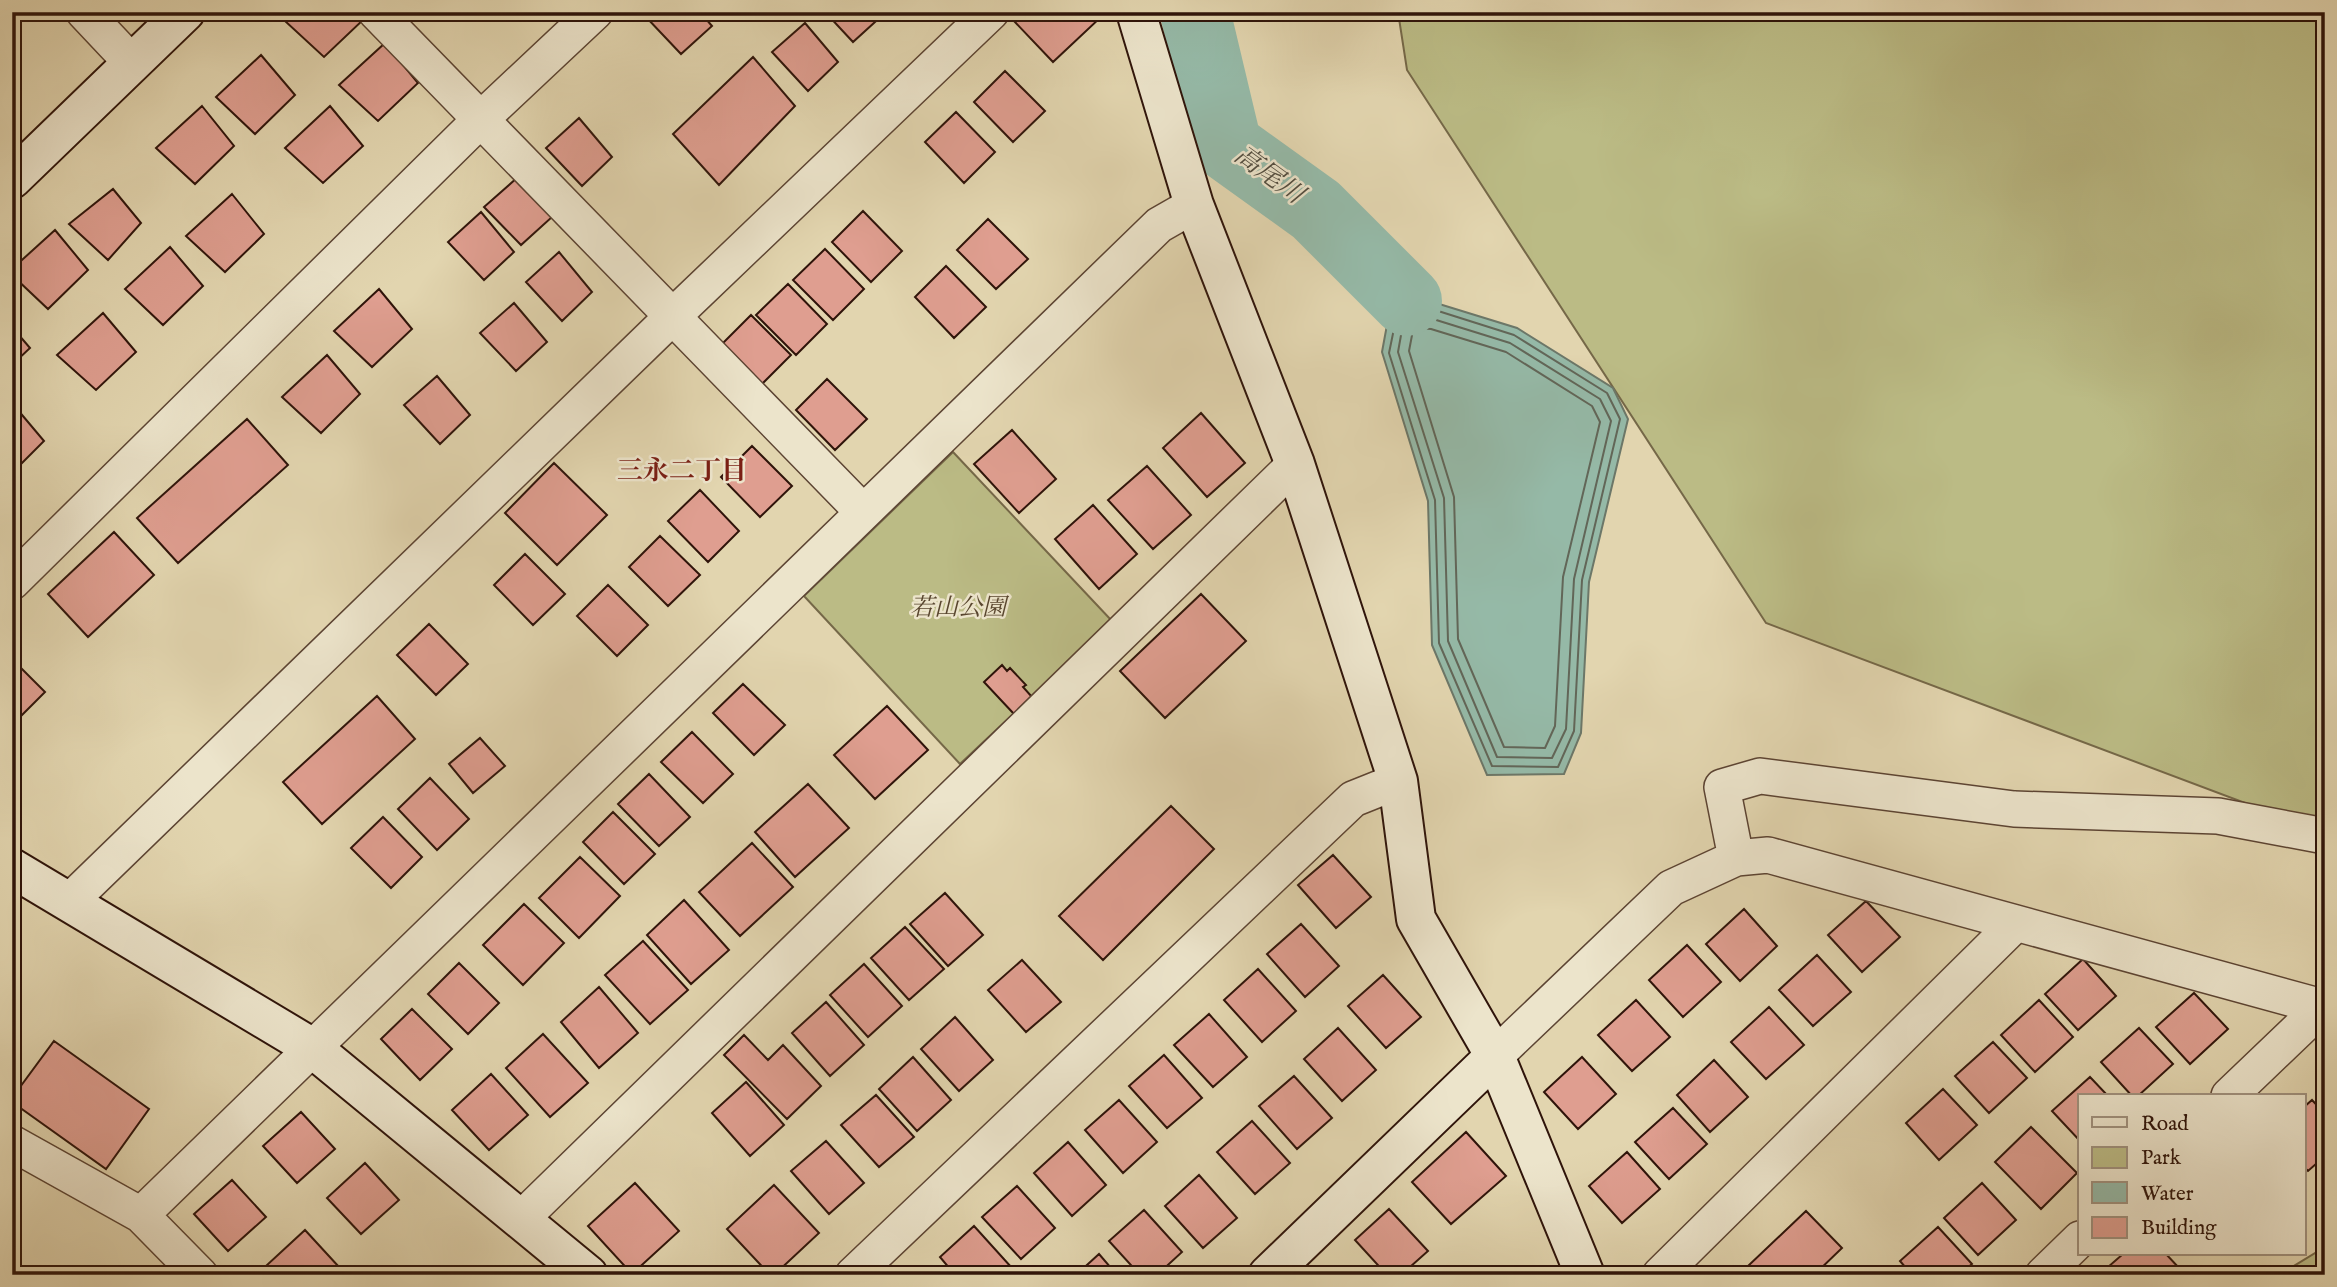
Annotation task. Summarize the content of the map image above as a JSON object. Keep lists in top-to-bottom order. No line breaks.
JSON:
{"districts":["三永二丁目"],"water":["高尾川"],"parks":["若山公園"],"legend":["Road","Park","Water","Building"]}
